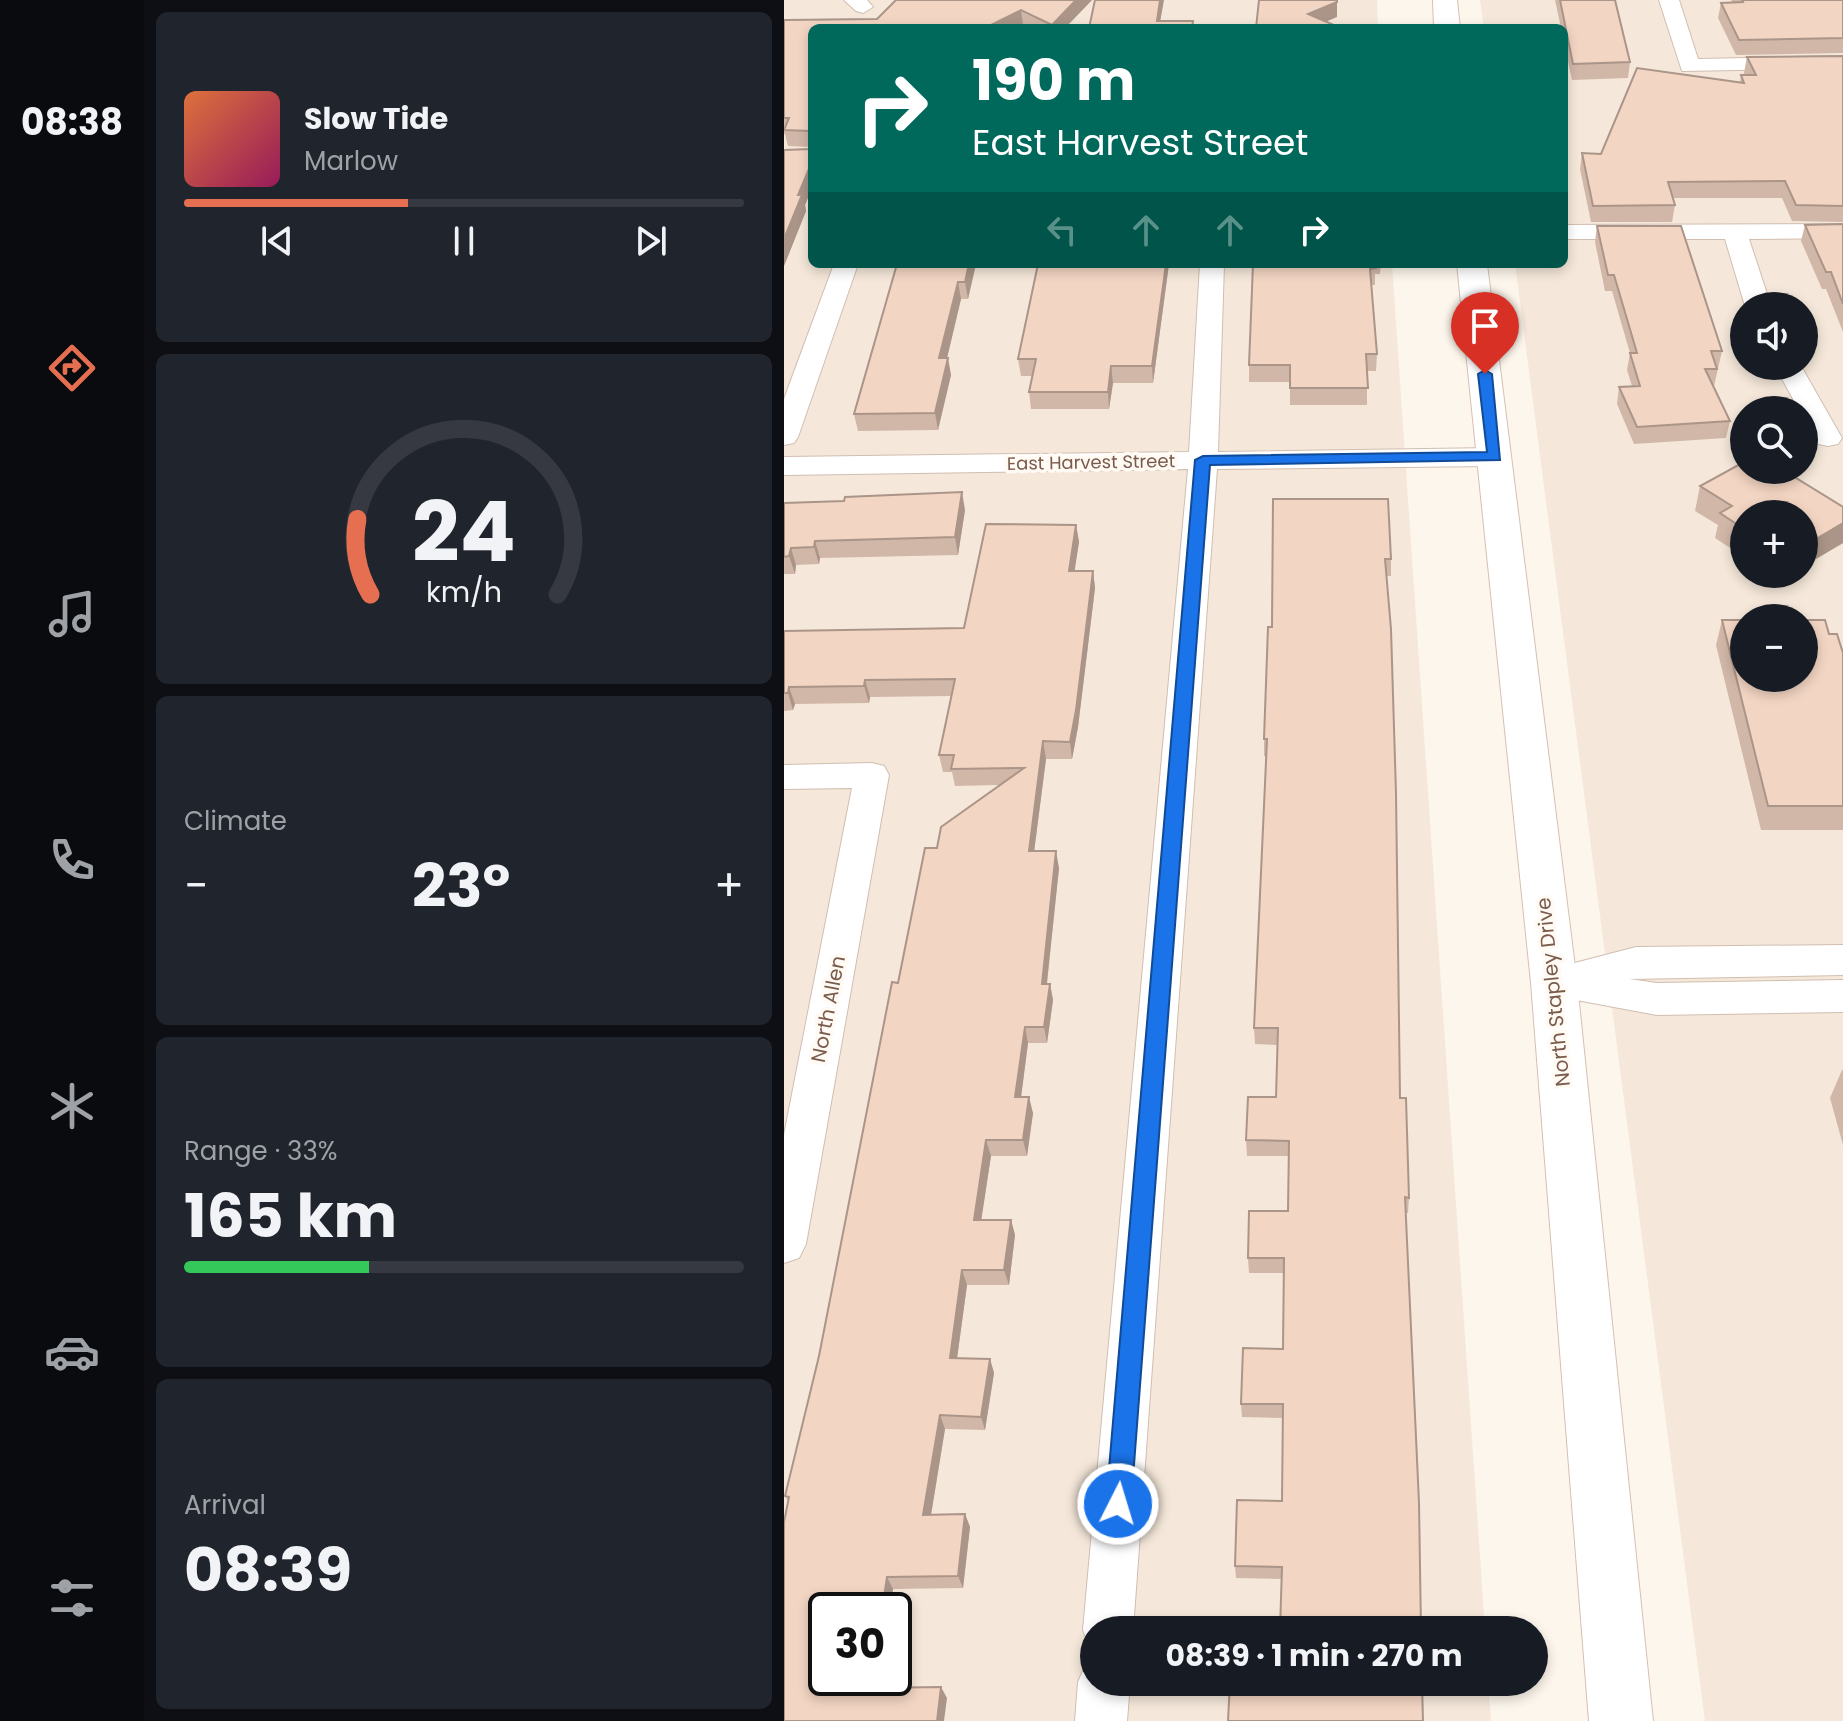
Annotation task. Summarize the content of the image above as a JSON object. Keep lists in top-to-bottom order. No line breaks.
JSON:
{"streets":{"main road":["North Stapley Drive"],"street":["East Harvest Street","North Allen"]},"crossings":[["East Harvest Street","North Stapley Drive"]],"page":{"tabs":"08:38","turn":["190 m","East Harvest Street"],"song":["Slow Tide","Marlow"],"map_buttons":["+","−"],"tile":["Climate",["Range · 33%","165 km"],["Arrival","08:39"]],"heat":["−","23°","+"],"limit":"30","trip":"08:39 · 1 min · 270 m","gauge":["24","km/h"]}}
